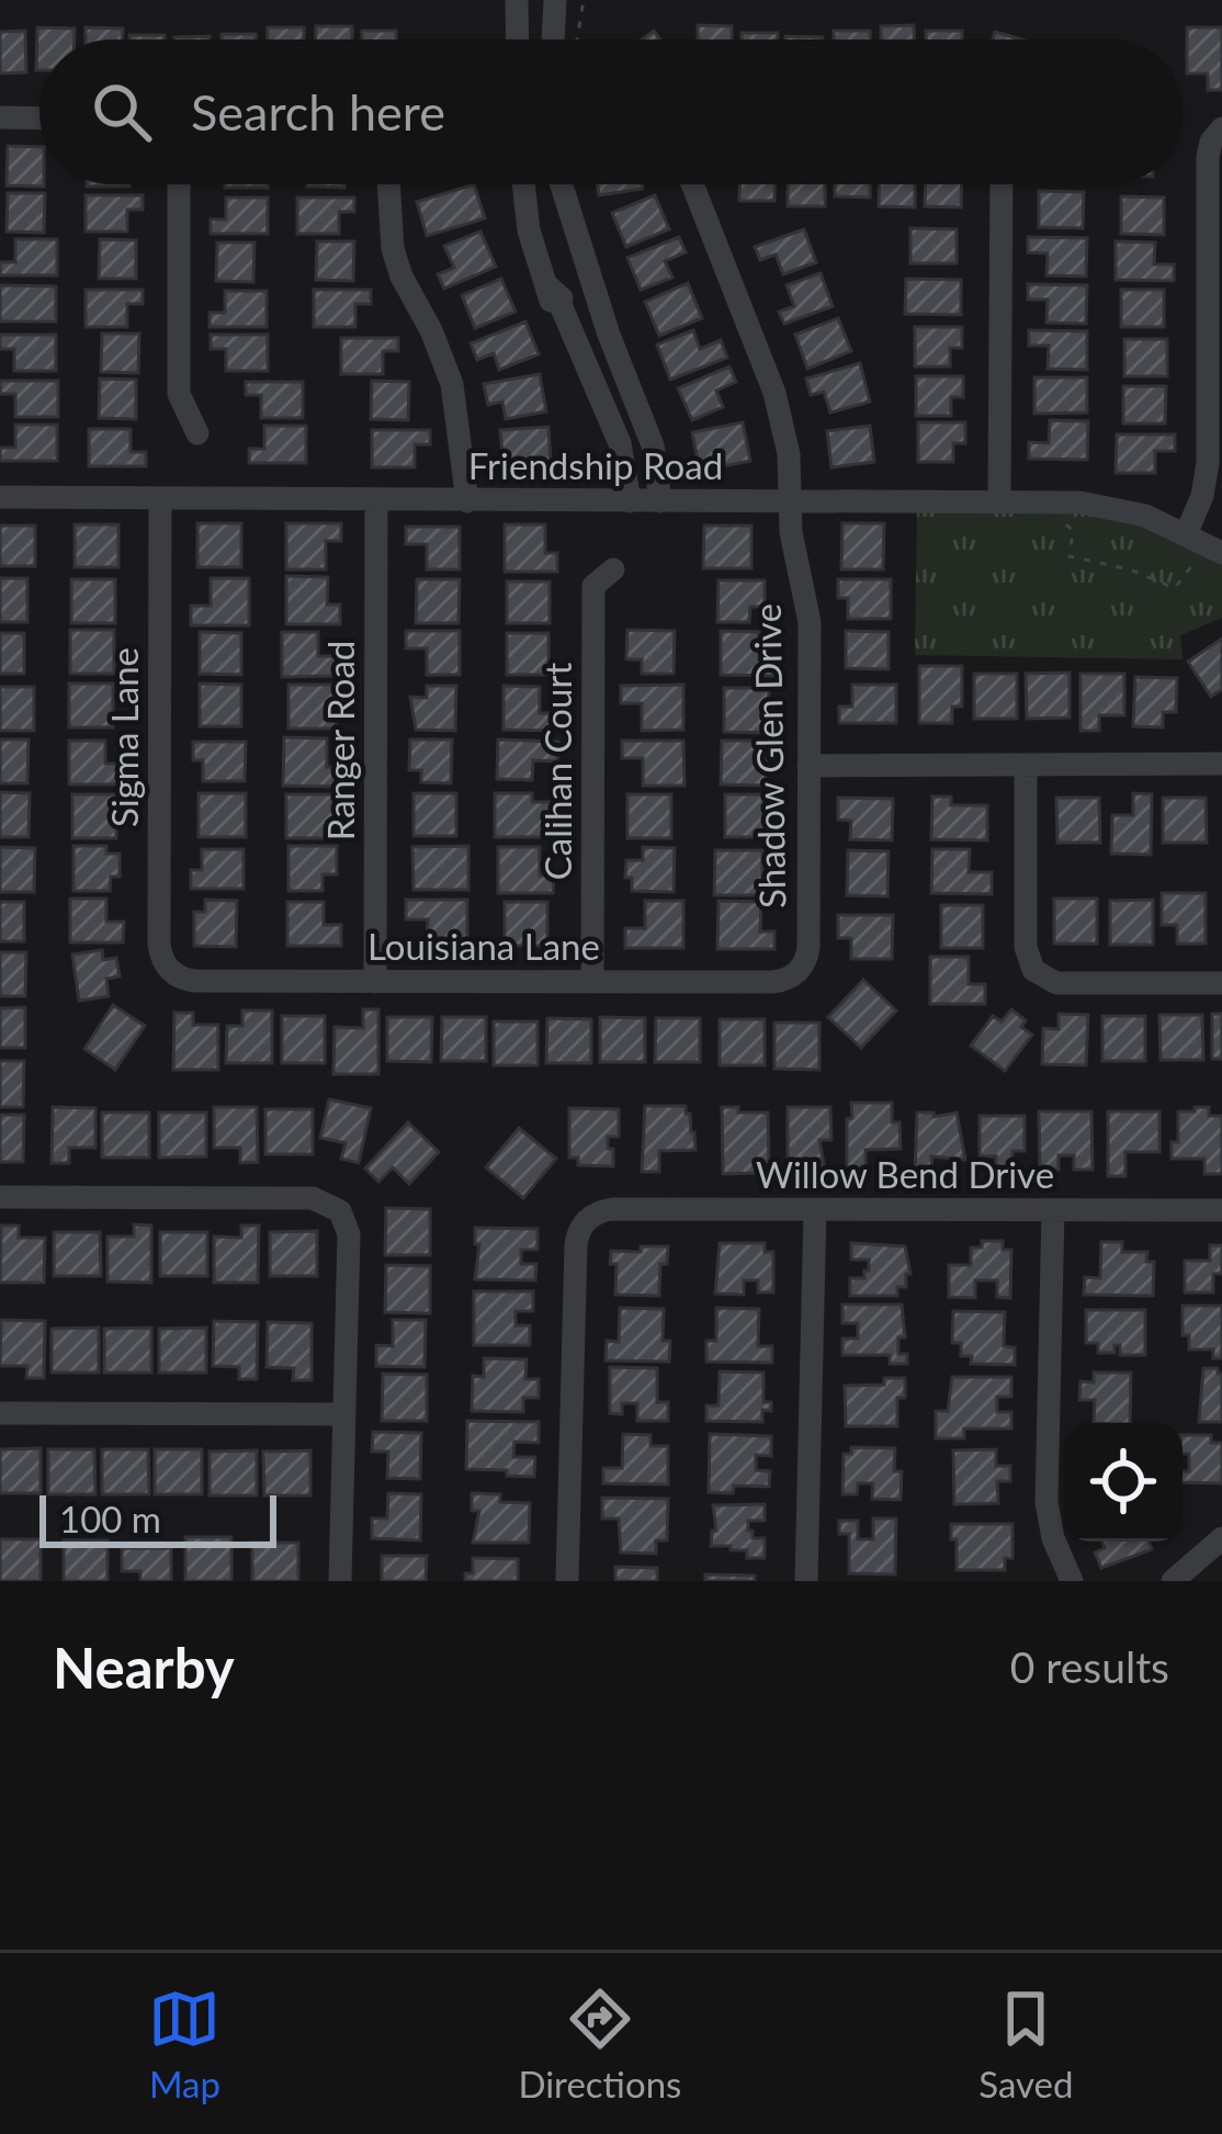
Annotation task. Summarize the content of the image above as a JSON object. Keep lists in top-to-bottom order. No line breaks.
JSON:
{"streets":{"street":["Friendship Road","Sigma Lane","Ranger Road","Shadow Glen Drive","Calihan Court","Louisiana Lane","Willow Bend Drive"]},"crossings":[["Friendship Road","Sigma Lane"],["Friendship Road","Ranger Road"],["Friendship Road","Shadow Glen Drive"],["Sigma Lane","Louisiana Lane"],["Ranger Road","Louisiana Lane"],["Shadow Glen Drive","Louisiana Lane"],["Calihan Court","Louisiana Lane"]],"scale_bar":"100 m","page":{"search":"Search here","scale":"100 m","heading":["Nearby","0 results"],"nav":["Map","Directions","Saved"]}}
